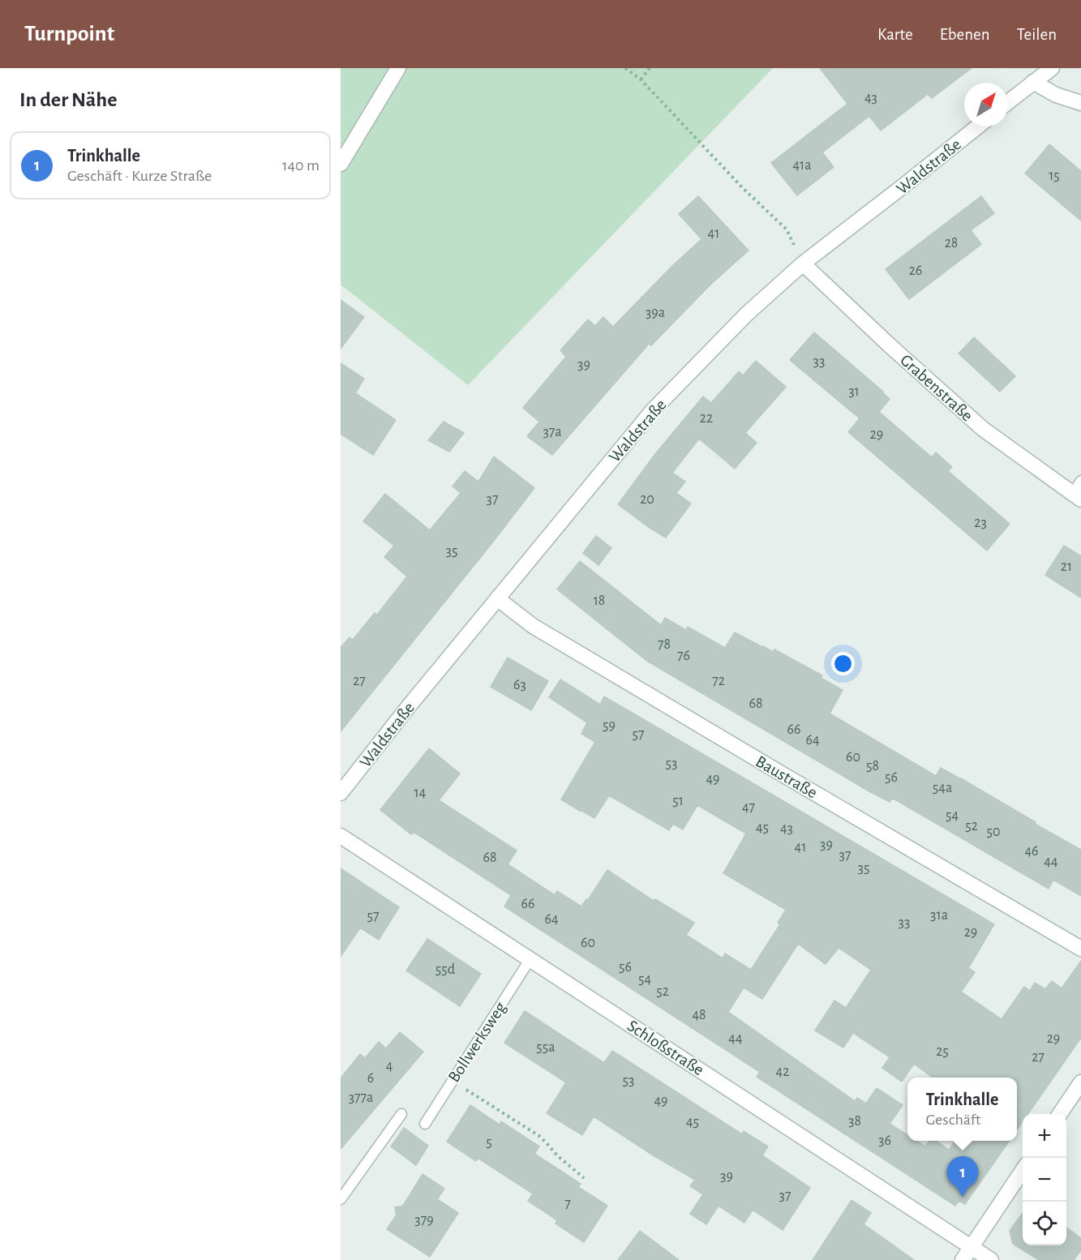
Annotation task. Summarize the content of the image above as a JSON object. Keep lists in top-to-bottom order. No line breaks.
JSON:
{"streets":{"street":["Waldstraße","Grabenstraße","Baustraße","Schloßstraße"],"lane":["Bollwerksweg"]},"crossings":[["Waldstraße","Grabenstraße"],["Waldstraße","Baustraße"],["Bollwerksweg","Schloßstraße"]],"house_numbers":["43","41a","15","41","28","26","39a","33","39","31","22","37a","29","37","20","23","35","21","18","78","76","27","72","63","68","59","66","57","64","60","53","58","56","49","54a","14","51","47","54","52","45","43","50","39","41","46","37","68","44","35","66","31a","57","64","33","29","60","56","55d","54","52","48","44","29","55a","25","27","4","42","6","53","377a","49","38","45","36","5","39","37","7","379"],"north":"top right","page":{"header":"Turnpoint","nav":["Karte","Ebenen","Teilen"],"heading":"In der Nähe","list":[{"mark":"1","name":"Trinkhalle","note":"Geschäft · Kurze Straße","value":"140 m"}],"popup":["Trinkhalle","Geschäft"],"map_buttons":["+","−"],"pins":"1"}}
